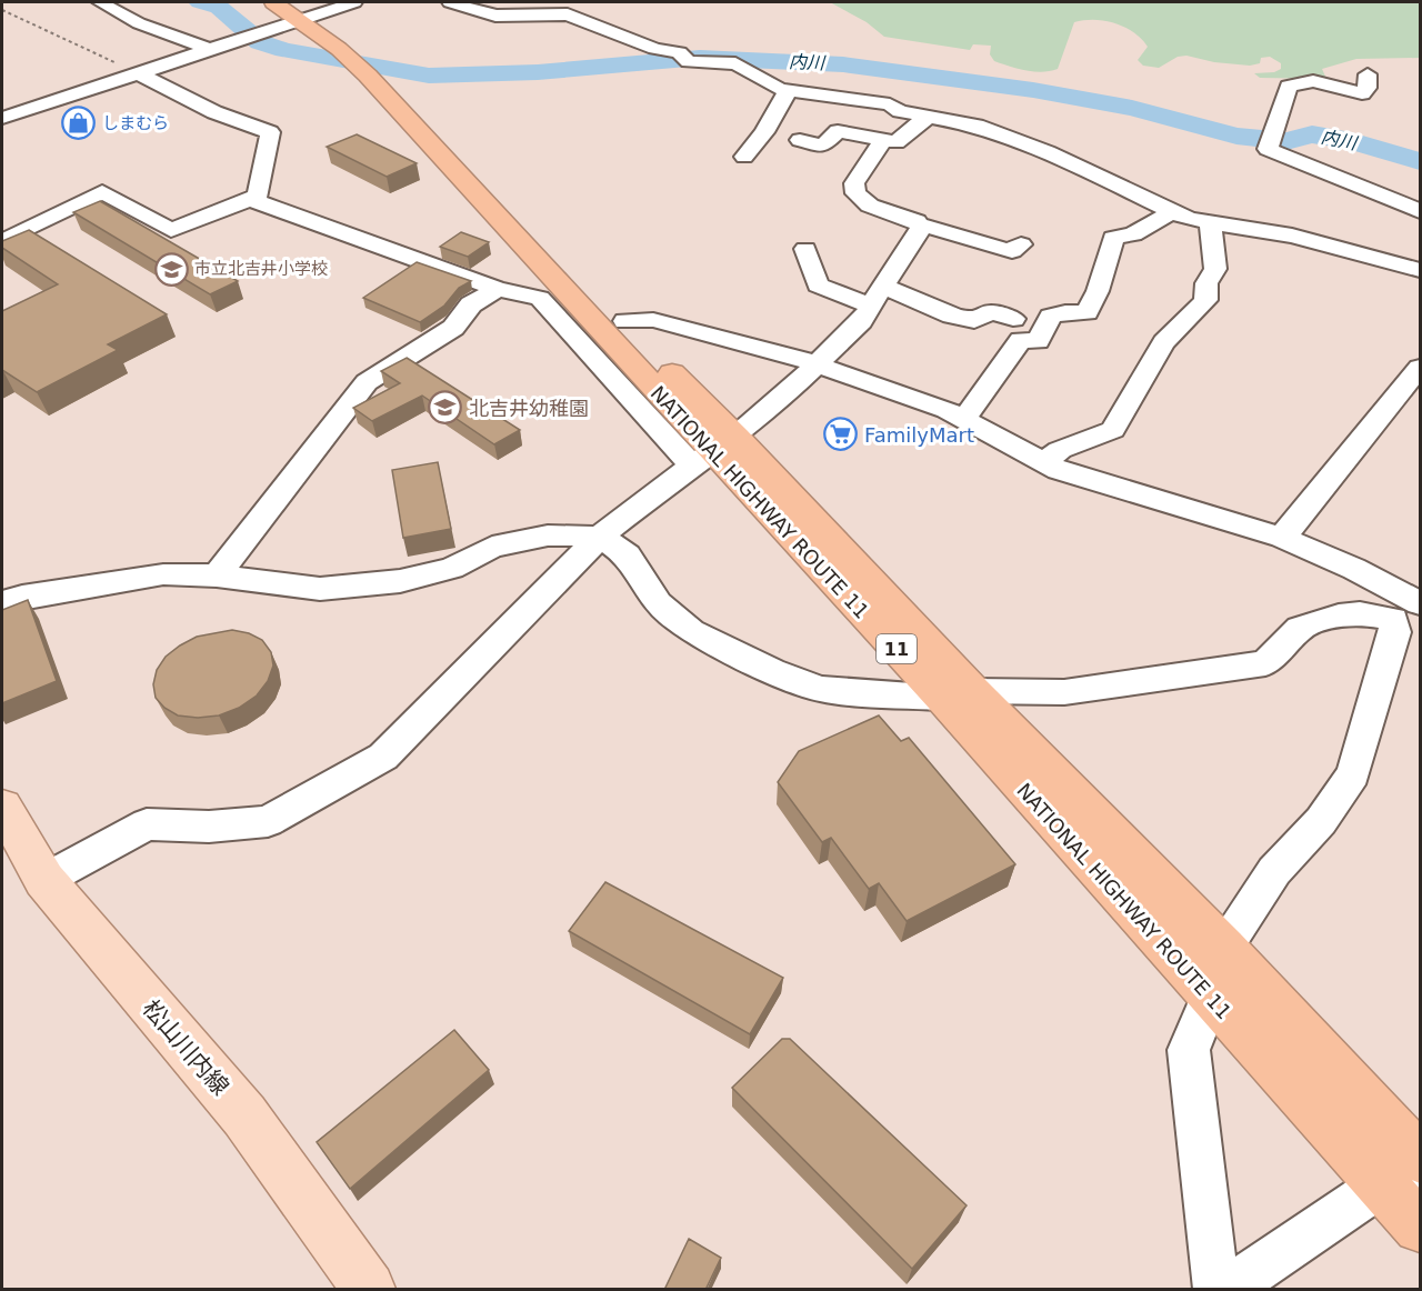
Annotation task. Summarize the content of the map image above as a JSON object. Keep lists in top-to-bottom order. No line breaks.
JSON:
{"streets":{"highway":["NATIONAL HIGHWAY ROUTE 11","11"],"main road":["松山川内線"]},"water":["内川"],"places":{"shop":["しまむら"],"school or university":["市立北吉井小学校","北吉井幼稚園"],"supermarket":["FamilyMart"]}}
